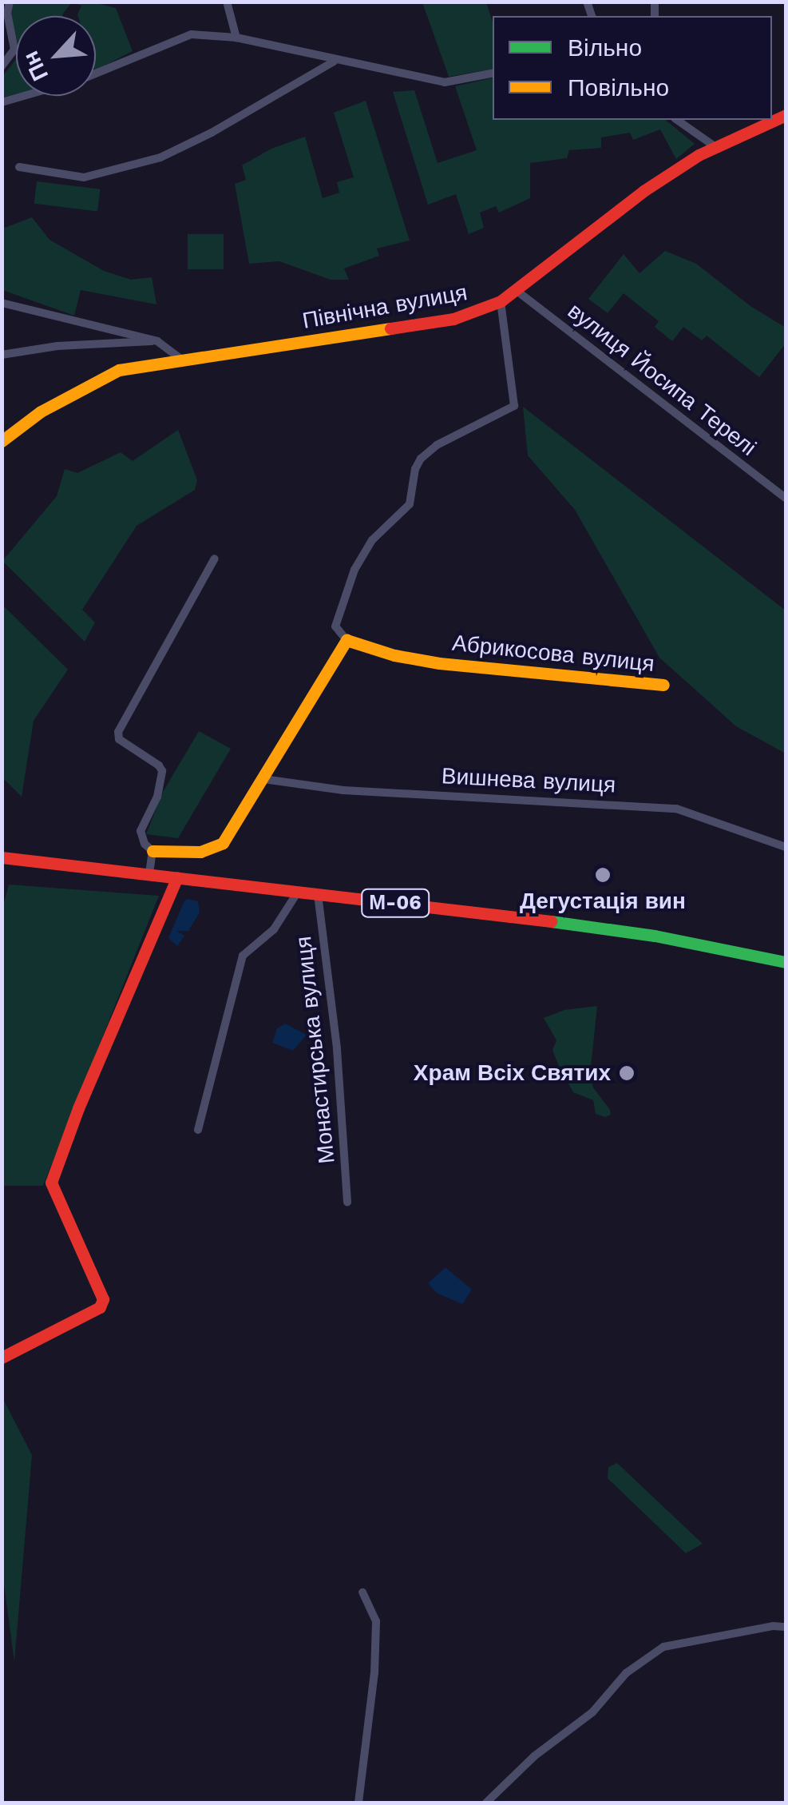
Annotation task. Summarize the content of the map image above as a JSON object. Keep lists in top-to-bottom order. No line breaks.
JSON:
{"streets":{"main road":["Північна вулиця","Абрикосова вулиця","М-06"],"street":["вулиця Йосипа Терелі","Вишнева вулиця","Монастирська вулиця"]},"crossings":[["Північна вулиця","вулиця Йосипа Терелі"],["М-06","Монастирська вулиця"]],"places":["Дегустація вин","Храм Всіх Святих"],"legend":["Вільно","Повільно"],"north":"bottom left"}
